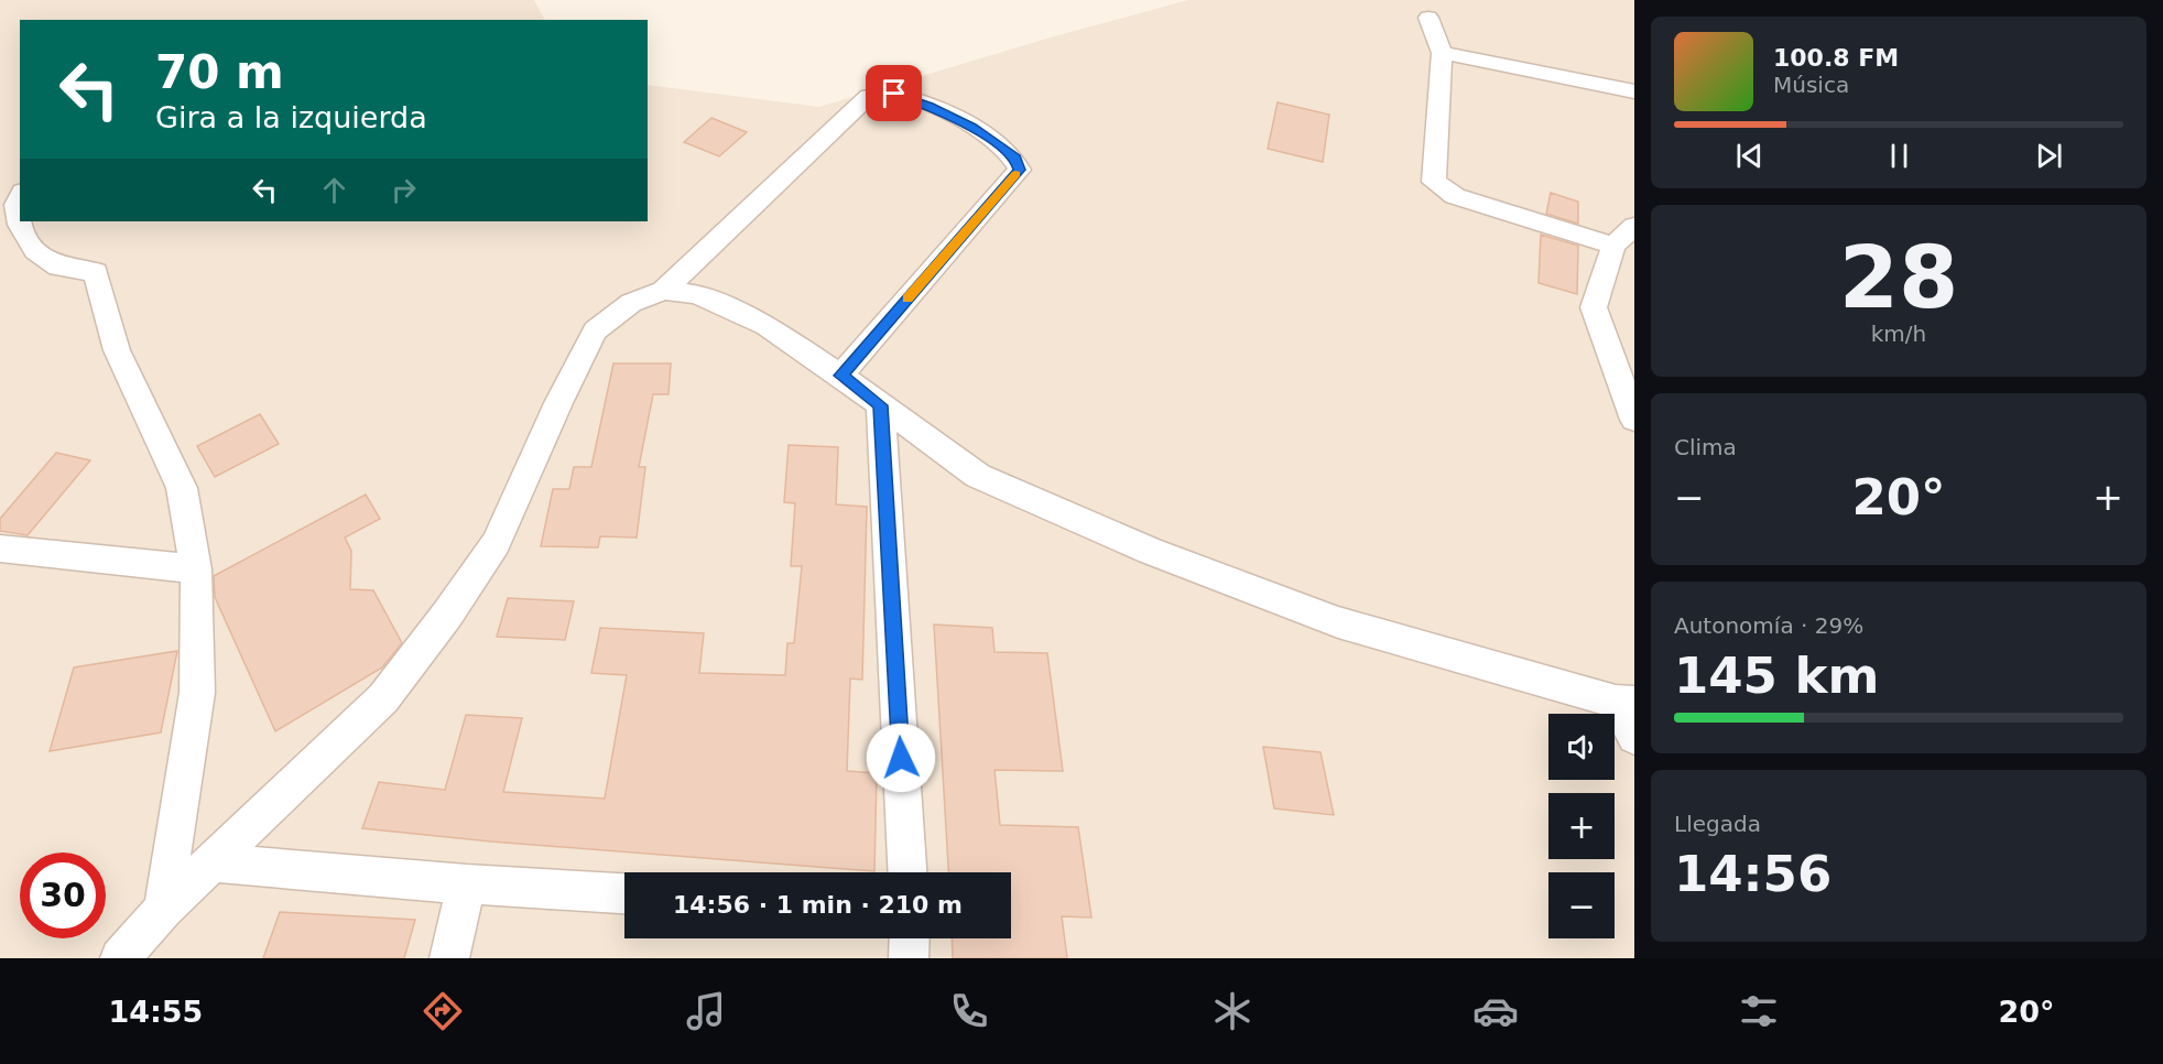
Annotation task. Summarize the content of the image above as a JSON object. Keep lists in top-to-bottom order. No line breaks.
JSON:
{"page":{"turn":["70 m","Gira a la izquierda"],"song":["100.8 FM","Música"],"tile":[["28","km/h"],"Clima",["Autonomía · 29%","145 km"],["Llegada","14:56"]],"heat":["−","20°","+"],"map_buttons":["+","−"],"limit":"30","trip":"14:56 · 1 min · 210 m","tabs":["14:55","20°"]}}
